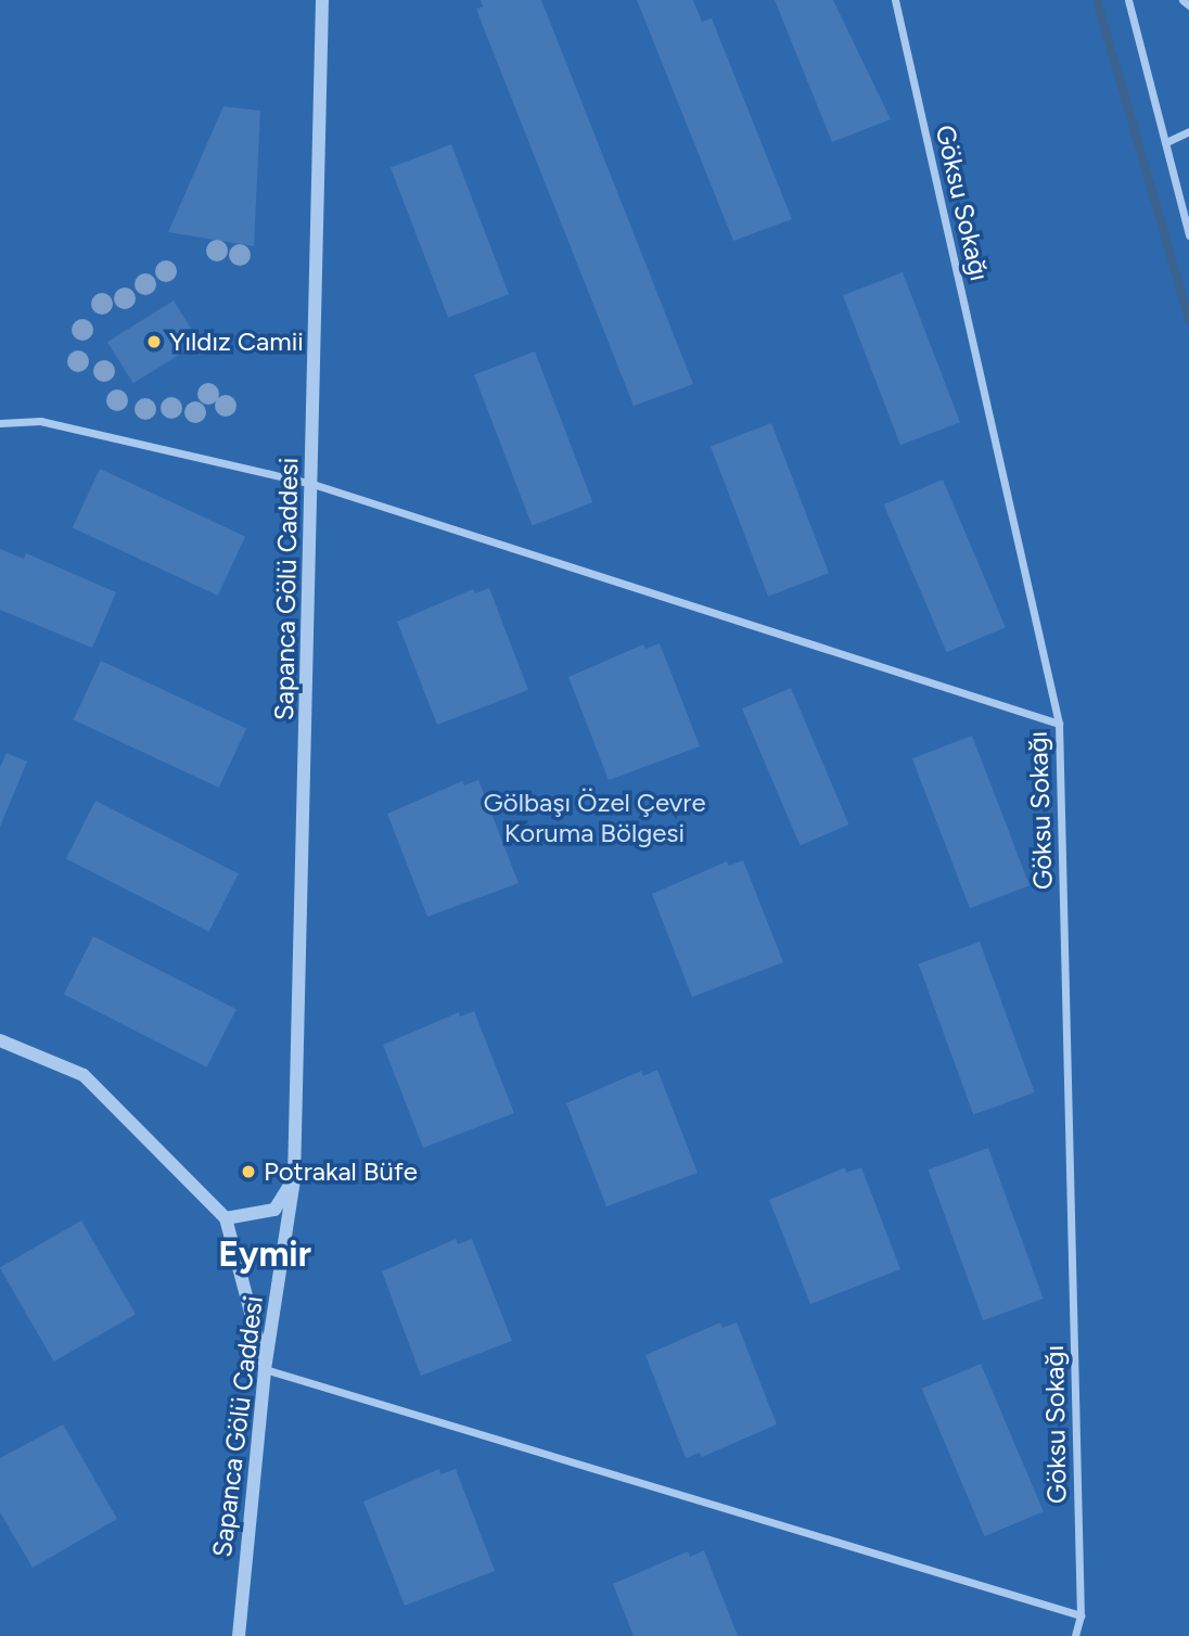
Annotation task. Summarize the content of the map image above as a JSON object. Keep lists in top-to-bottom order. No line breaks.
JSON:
{"streets":{"street":["Göksu Sokağı","Sapanca Gölü Caddesi"]},"districts":["Eymir"],"parks":["Gölbaşı Özel Çevre Koruma Bölgesi"],"places":["Yıldız Camii","Potrakal Büfe"]}
